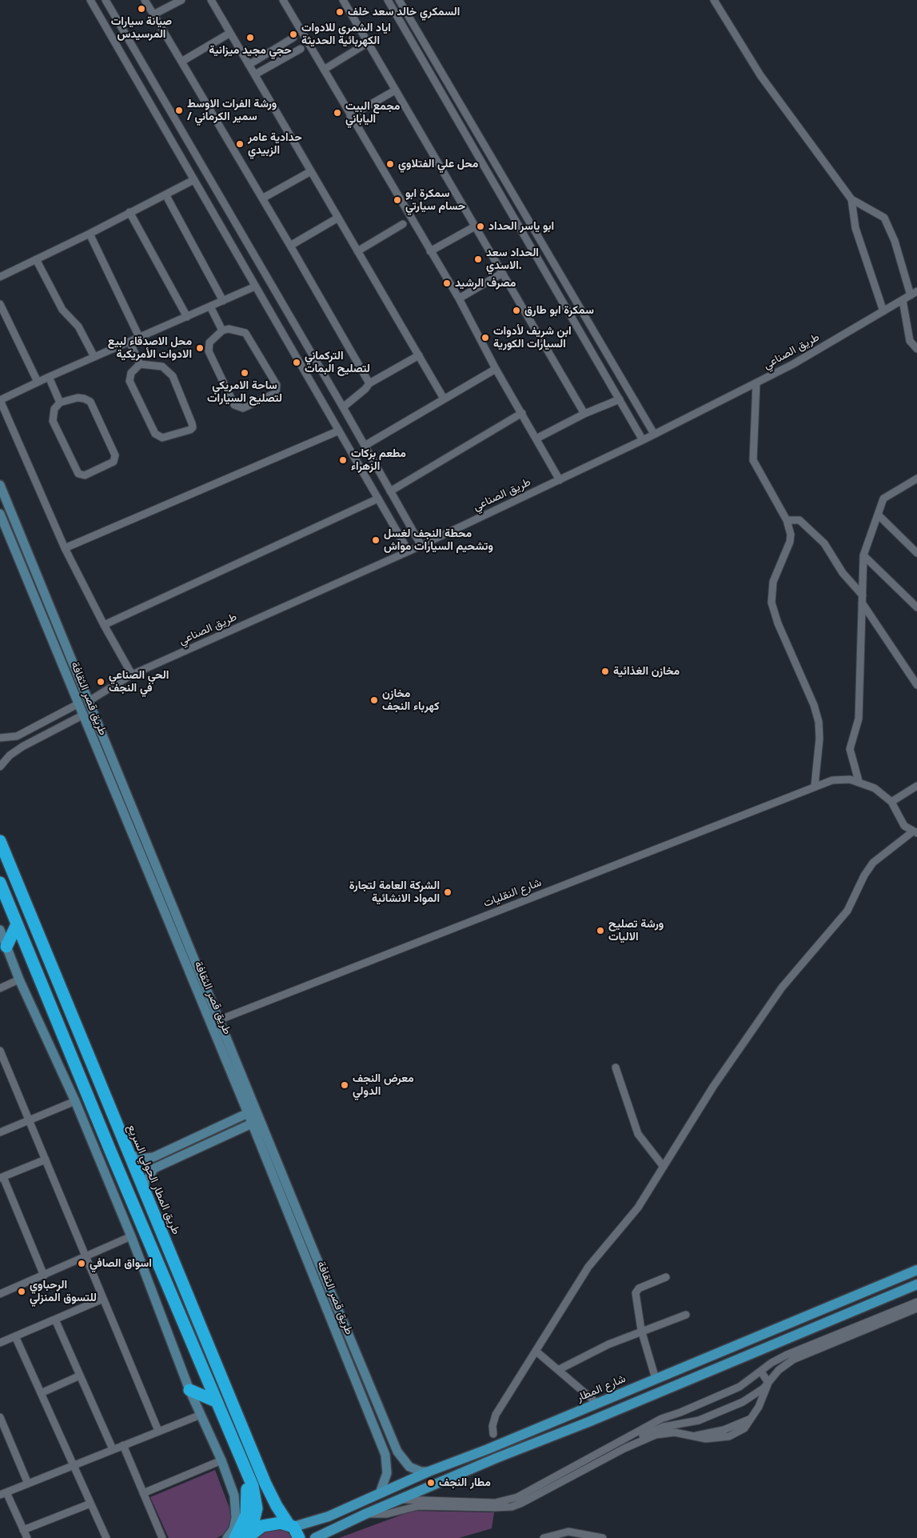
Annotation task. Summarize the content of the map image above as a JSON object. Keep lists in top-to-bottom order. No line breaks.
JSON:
{"streets":{"highway":["طريق المطار الحولي السريع"],"main road":["شارع المطار"],"street":["طريق الصناعي","طريق قصر الثقافة","شارع النقليات"]},"crossings":[["طريق الصناعي","طريق قصر الثقافة"],["طريق قصر الثقافة","شارع النقليات"],["طريق قصر الثقافة","شارع المطار"],["طريق المطار الحولي السريع","شارع المطار"]],"places":["صيانة سيارات المرسيدس","السمكري خالد سعد خلف","اياد الشمري للادوات الكهربائية الحديثة","حجي مجيد ميزانية","ورشة الفرات الاوسط / سمير الكرماني","مجمع البيت الياباني","حدادية عامر الزبيدي","محل علي الفتلاوي","سمكرة ابو حسام سيارتي","ابو ياسر الحداد","الحداد سعد الاسدي.","مصرف الرشيد","سمكرة ابو طارق","ابن شريف لأدوات السيارات الكورية","محل الاصدقاء لبيع الادوات الأمريكية","التركماني لتصليح البمات","ساحة الامريكي لتصليح السيارات","مطعم بركات الزهراء","محطة النجف لغسل وتشحيم السيارات مواش","مخازن الغذائية","الحي الصناعي في النجف","مخازن كهرباء النجف","الشركة العامة لتجارة المواد الانشائية","ورشة تصليح الاليات","معرض النجف الدولي","اسواق الصافي","الرحباوي للتسوق المنزلي","مطار النجف"]}
